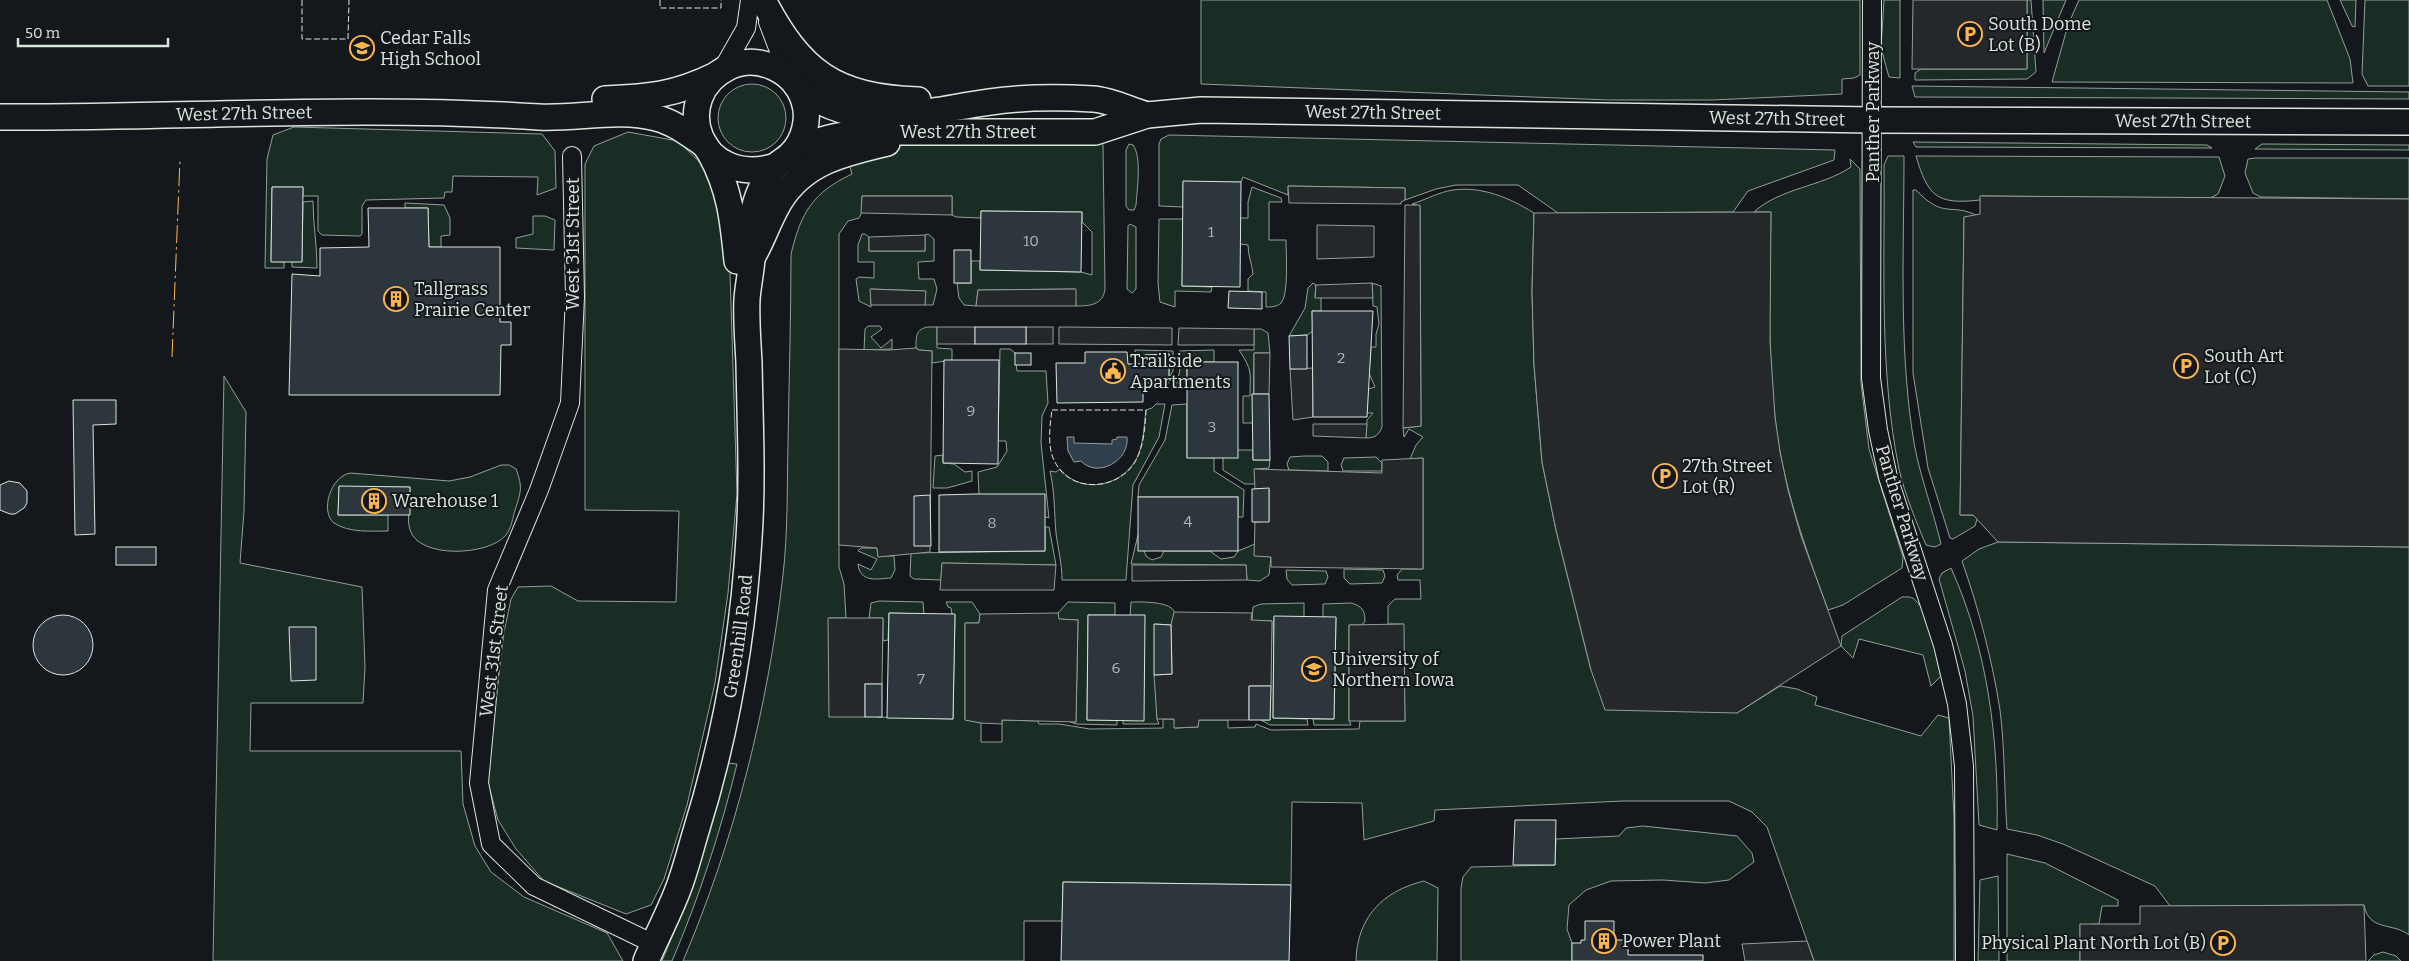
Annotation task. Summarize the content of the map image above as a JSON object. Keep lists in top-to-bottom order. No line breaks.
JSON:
{"streets":{"main road":["West 27th Street","Greenhill Road"],"street":["Panther Parkway","West 31st Street"]},"crossings":[["Panther Parkway","West 27th Street"],["West 27th Street","Greenhill Road"],["West 31st Street","Greenhill Road"]],"places":{"parking":["South Dome Lot (B)","South Art Lot (C)","27th Street Lot (R)","Physical Plant North Lot (B)"],"school or university":["Cedar Falls High School","University of Northern Iowa"],"building":["Tallgrass Prairie Center","Warehouse 1","Power Plant"],"public building":["Trailside Apartments"]},"house_numbers":["1","10","2","9","3","4","8","6","7"],"scale_bar":"50 m"}
